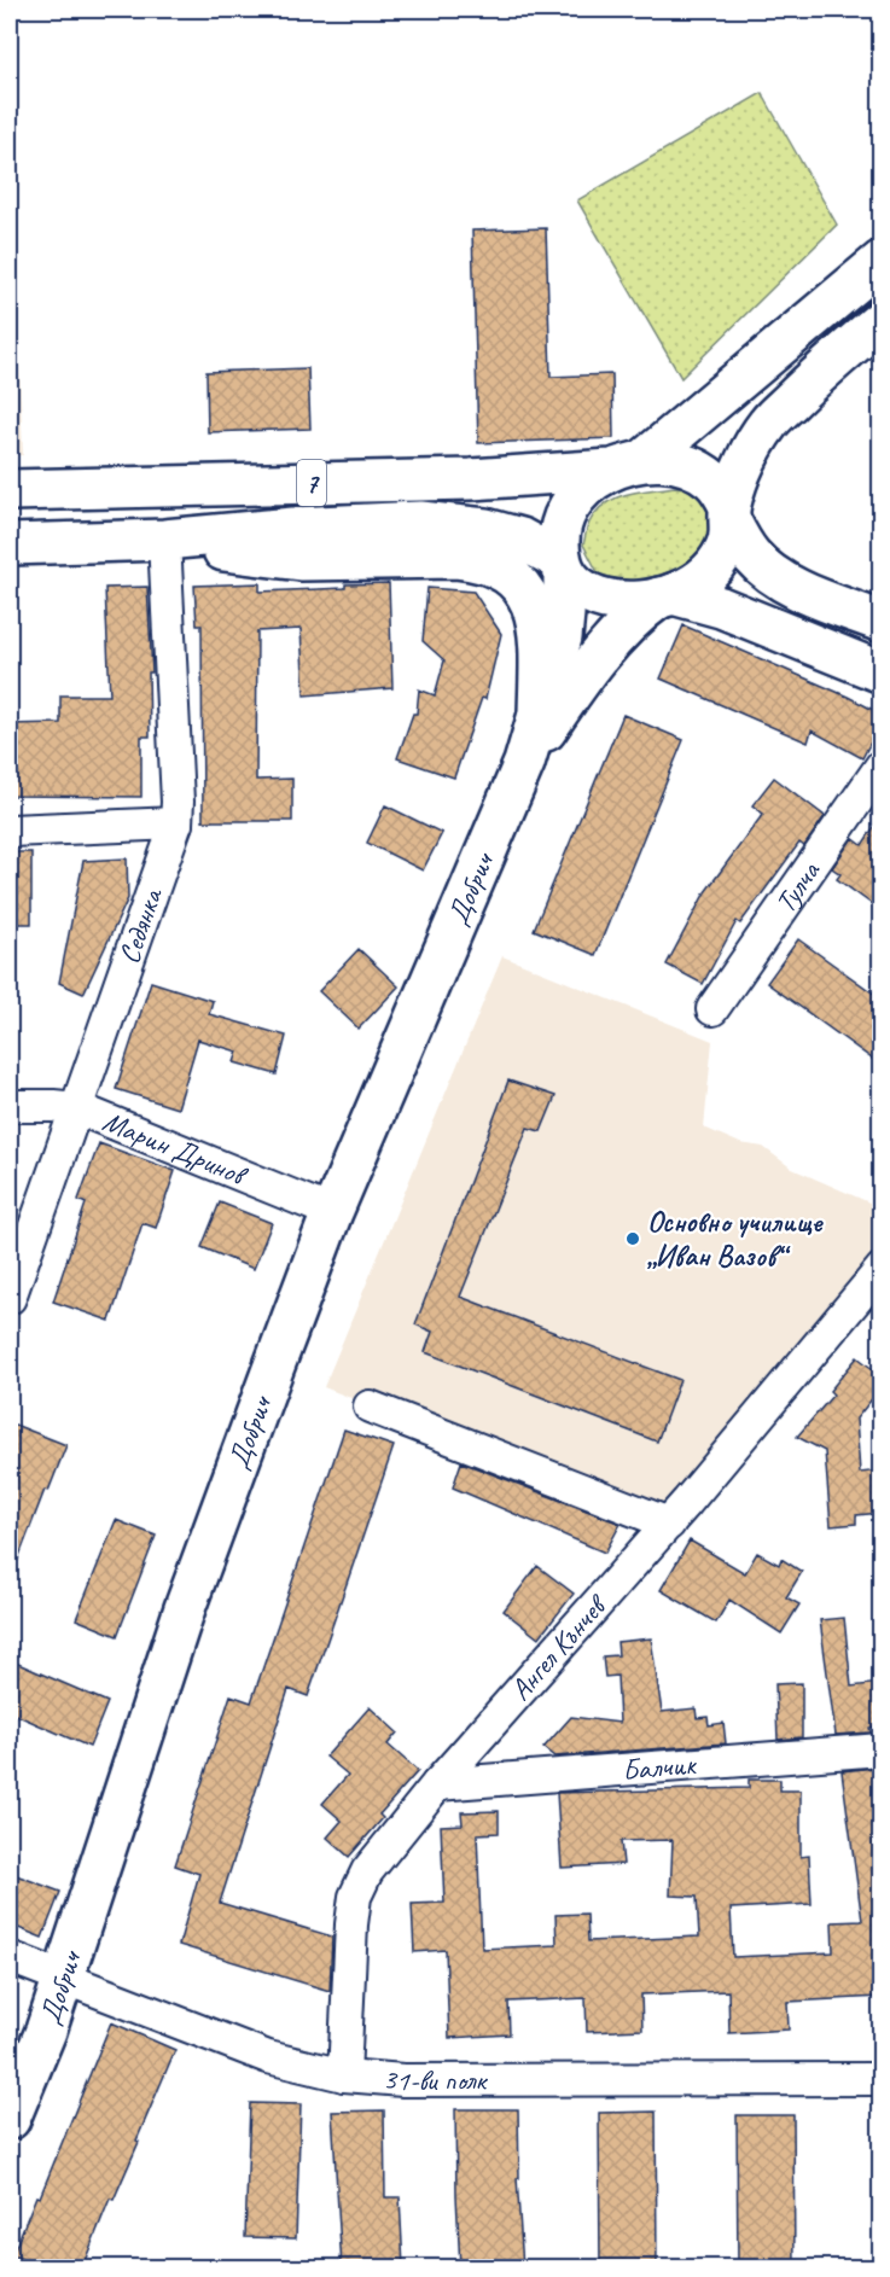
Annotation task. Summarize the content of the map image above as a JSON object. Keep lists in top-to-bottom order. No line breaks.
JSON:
{"streets":{"main road":["7","Добрич"],"street":["Тулча","Седянка","Марин Дринов","Ангел Кънчев","Балчик","31-ви полк"]},"crossings":[["7","Добрич"],["7","Седянка"],["Добрич","Марин Дринов"],["Добрич","31-ви полк"],["Седянка","Марин Дринов"],["Ангел Кънчев","Балчик"],["Ангел Кънчев","31-ви полк"]],"places":["Основно училище „Иван Вазов“"]}
